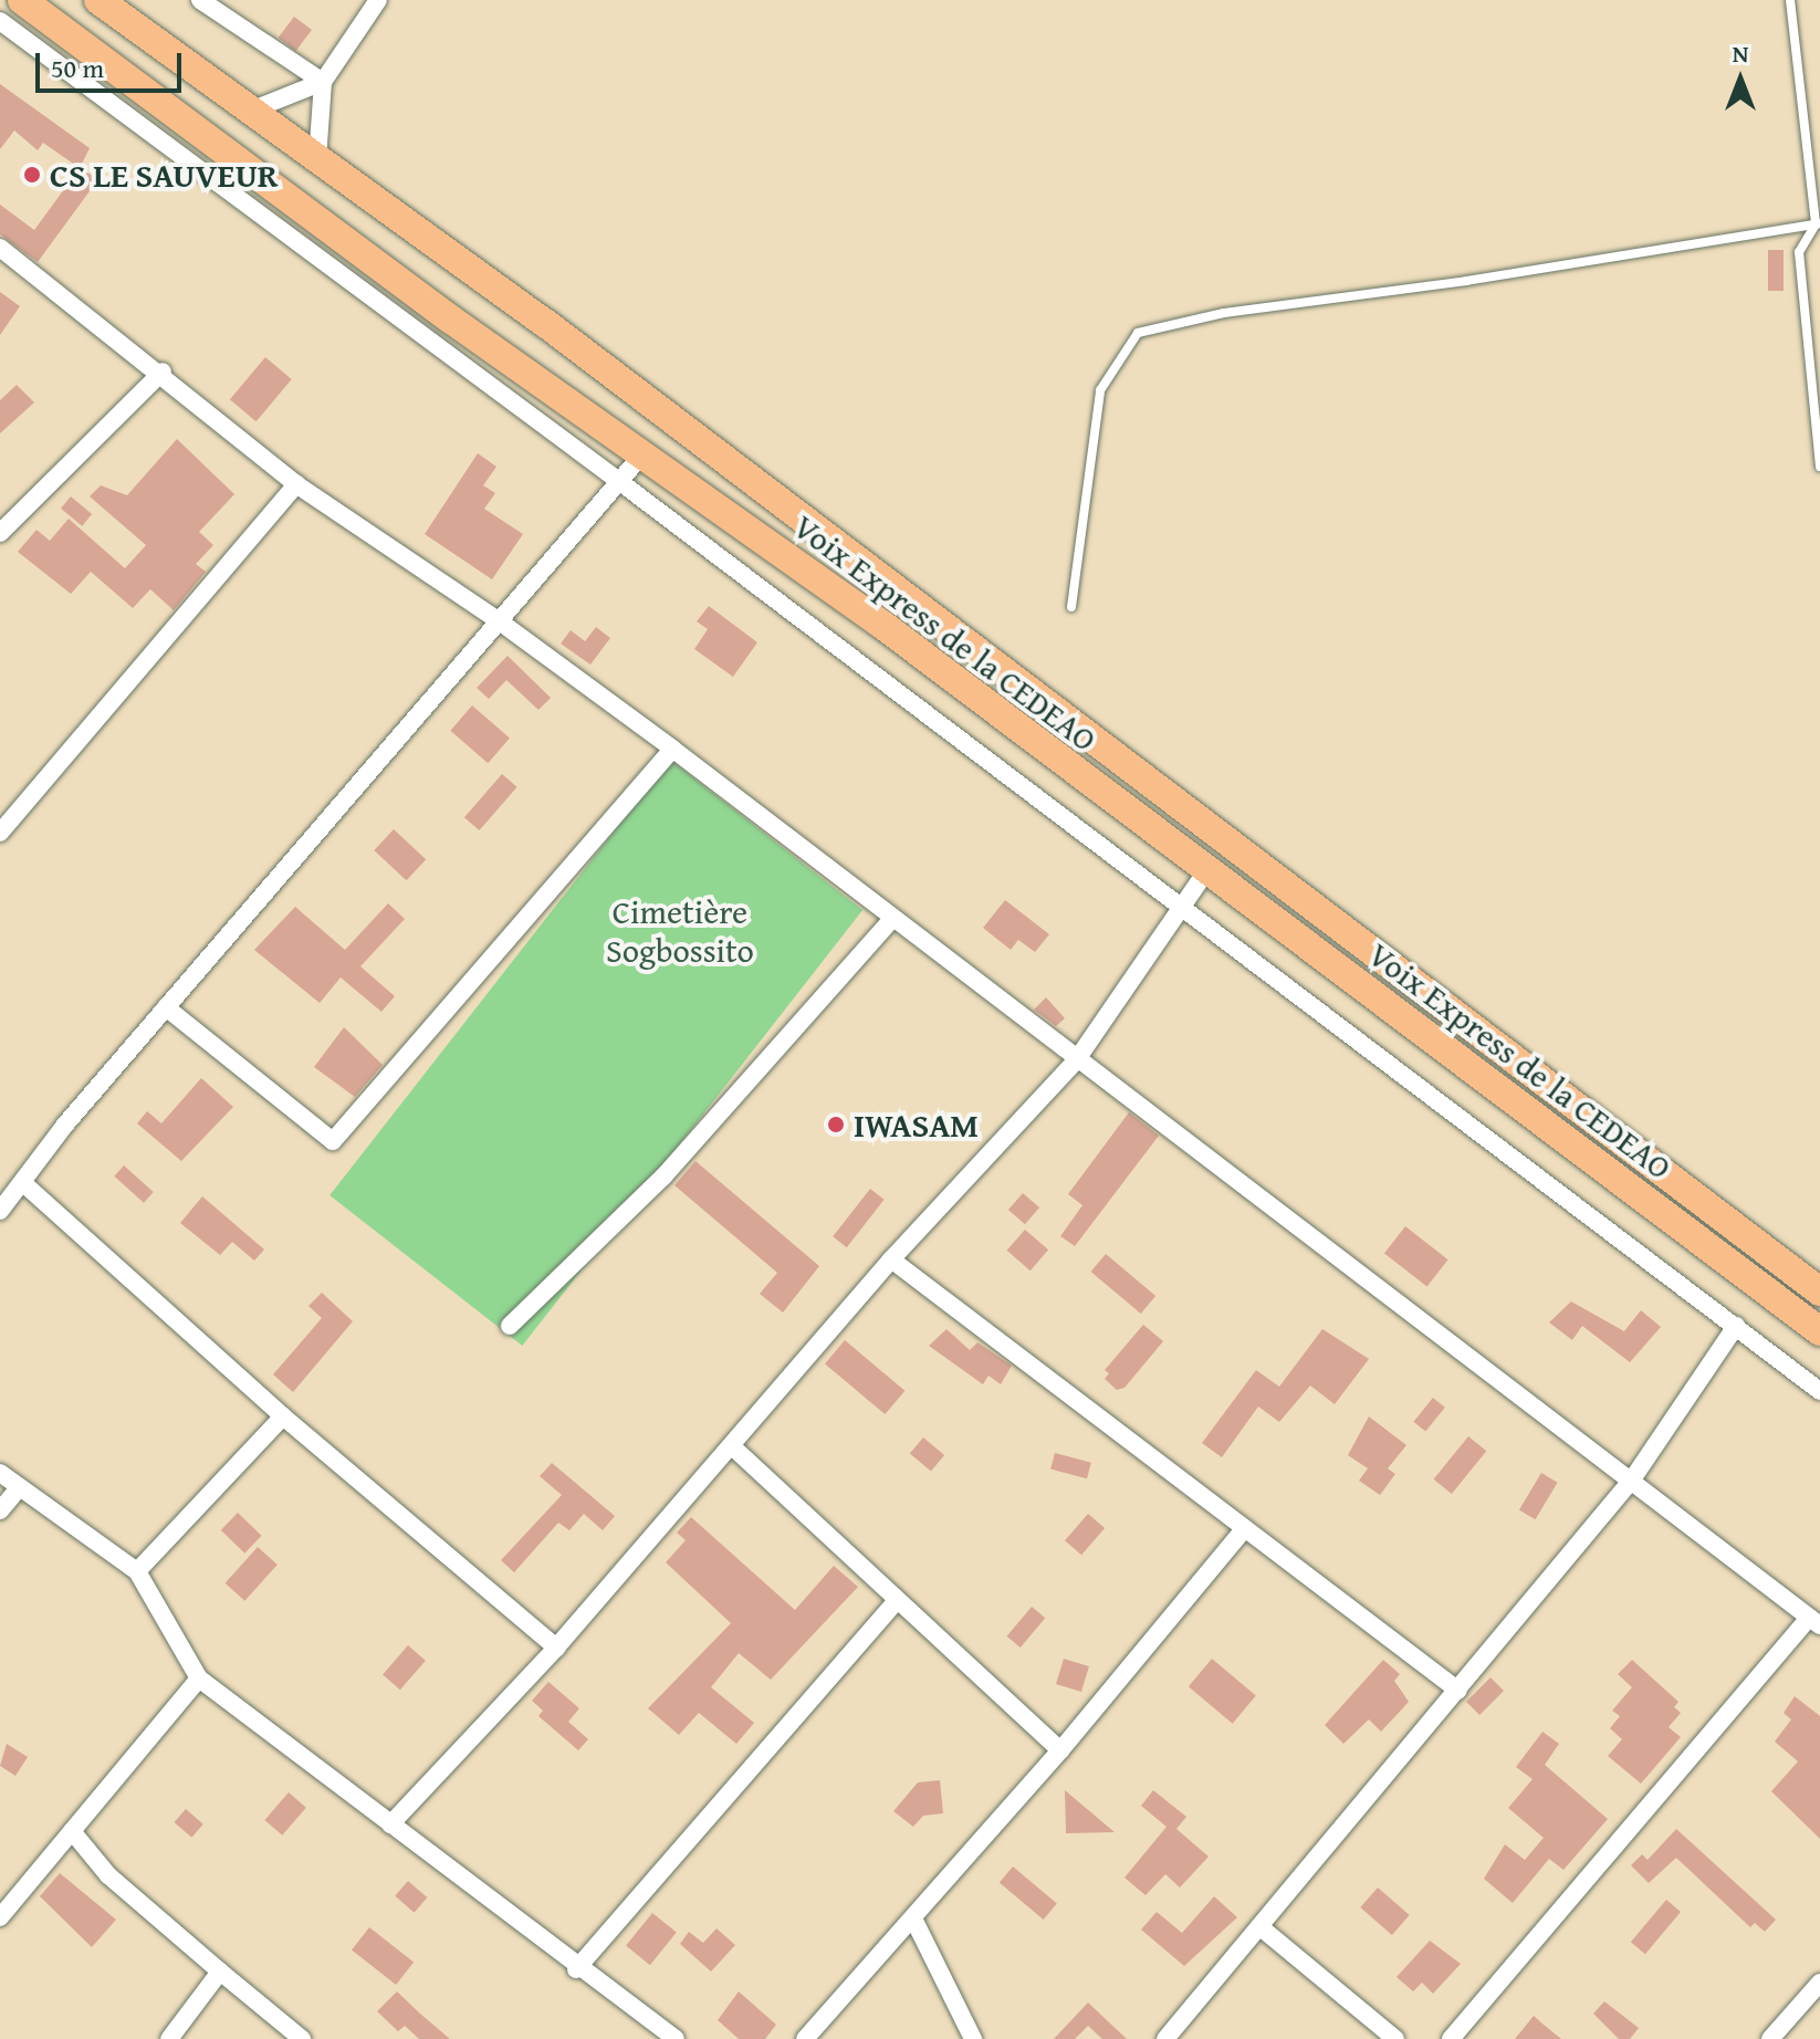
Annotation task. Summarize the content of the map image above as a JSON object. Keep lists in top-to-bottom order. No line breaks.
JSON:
{"streets":{"main road":["Voix Express de la CEDEAO"]},"parks":["Cimetière Sogbossito"],"places":["CS LE SAUVEUR","IWASAM"],"scale_bar":"50 m","north":"top"}
